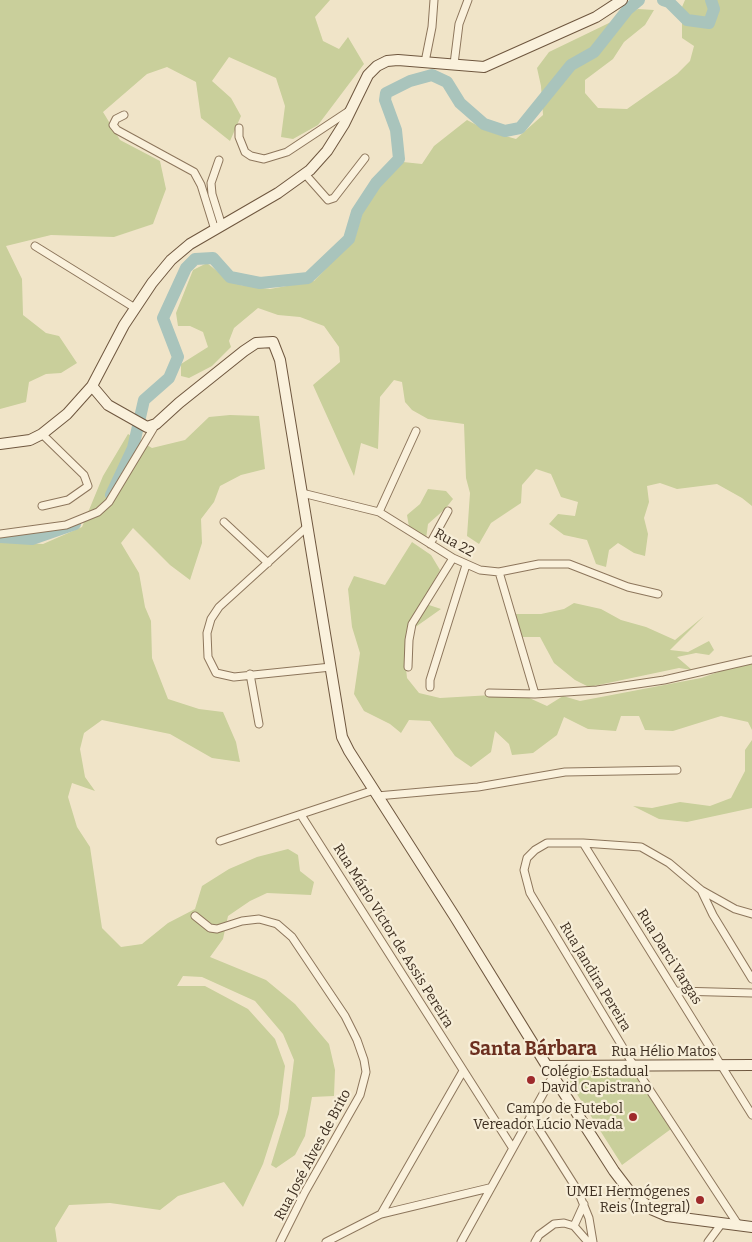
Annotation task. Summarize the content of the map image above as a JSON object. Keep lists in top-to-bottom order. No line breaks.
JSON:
{"streets":{"street":["Rua 22","Rua Mário Victor de Assis Pereira","Rua Darci Vargas","Rua Jandira Pereira","Rua Hélio Matos","Rua José Alves de Brito"]},"crossings":[["Rua Darci Vargas","Rua Jandira Pereira"],["Rua Darci Vargas","Rua Hélio Matos"],["Rua Jandira Pereira","Rua Hélio Matos"]],"districts":["Santa Bárbara"],"places":["Colégio Estadual David Capistrano","Campo de Futebol Vereador Lúcio Nevada","UMEI Hermógenes Reis (Integral)"]}
